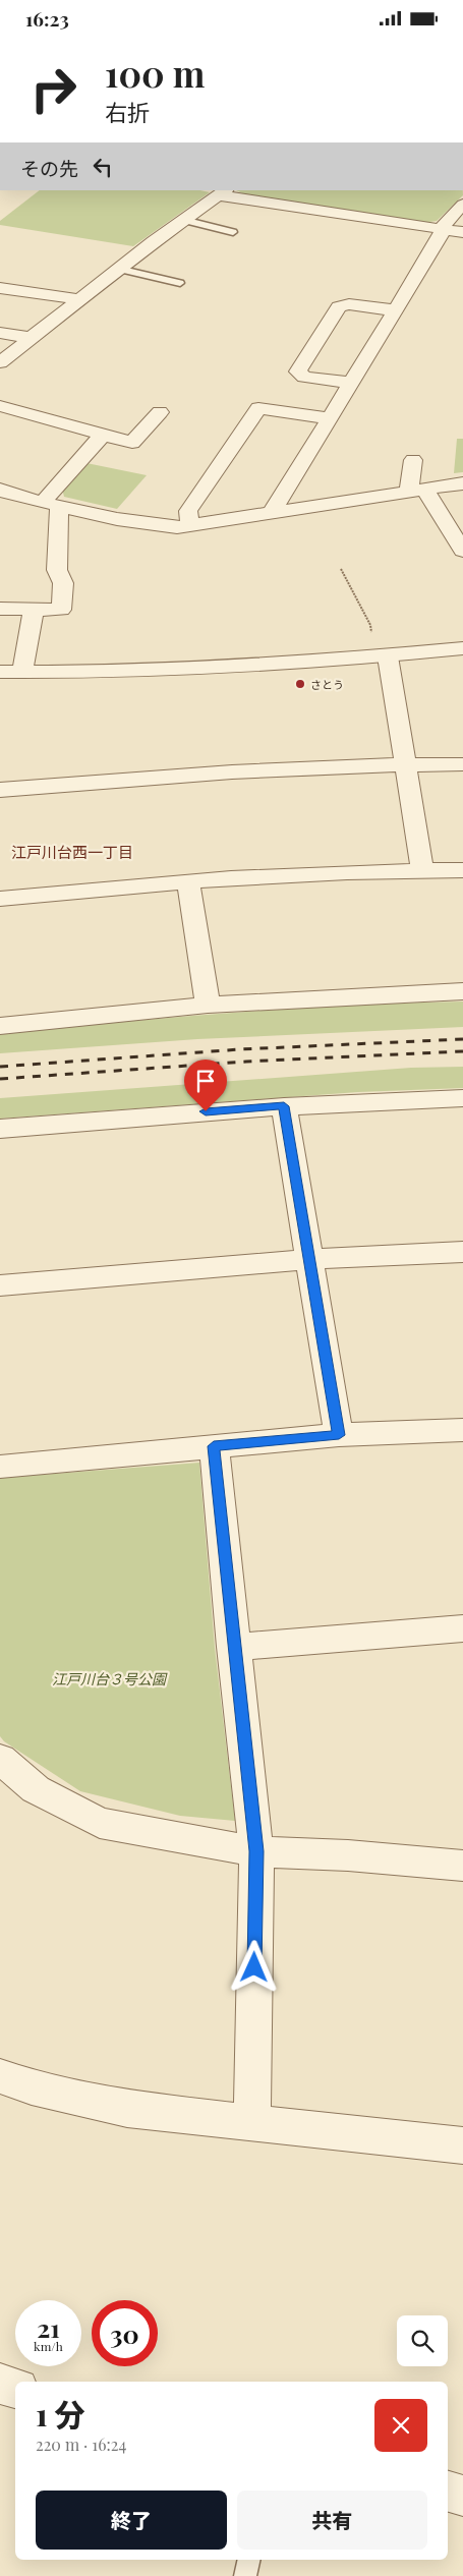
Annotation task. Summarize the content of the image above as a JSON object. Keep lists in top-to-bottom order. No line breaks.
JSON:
{"districts":["江戸川台西一丁目"],"parks":["江戸川台３号公園"],"places":["さとう"],"page":{"status":"16:23","turn":["100 m","右折"],"then":"その先","speed":"21 km/h","limit":"30","heading":["1 分","220 m · 16:24"],"buttons":["終了","共有"]}}
